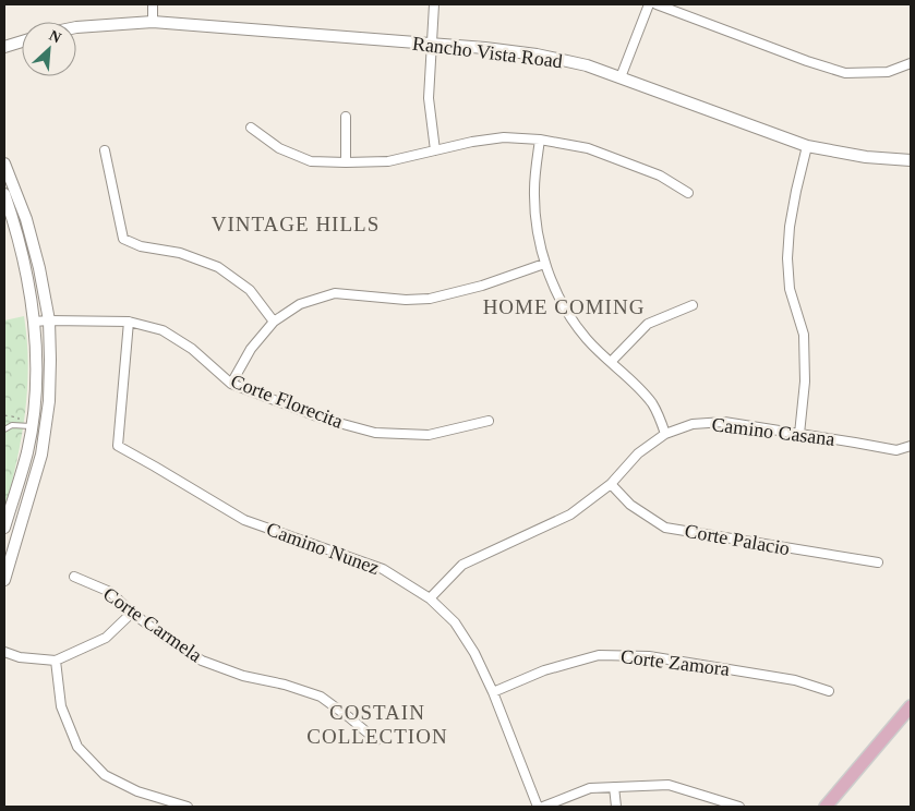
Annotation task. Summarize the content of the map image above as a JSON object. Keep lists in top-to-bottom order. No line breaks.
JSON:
{"streets":{"main road":["Rancho Vista Road"],"street":["Corte Florecita","Camino Casana","Corte Palacio","Camino Nunez","Corte Carmela","Corte Zamora"]},"crossings":[["Corte Florecita","Camino Nunez"],["Camino Casana","Corte Palacio"],["Camino Casana","Camino Nunez"],["Camino Nunez","Corte Zamora"]],"districts":["VINTAGE HILLS","HOME COMING","COSTAIN COLLECTION"],"north":"top right"}
